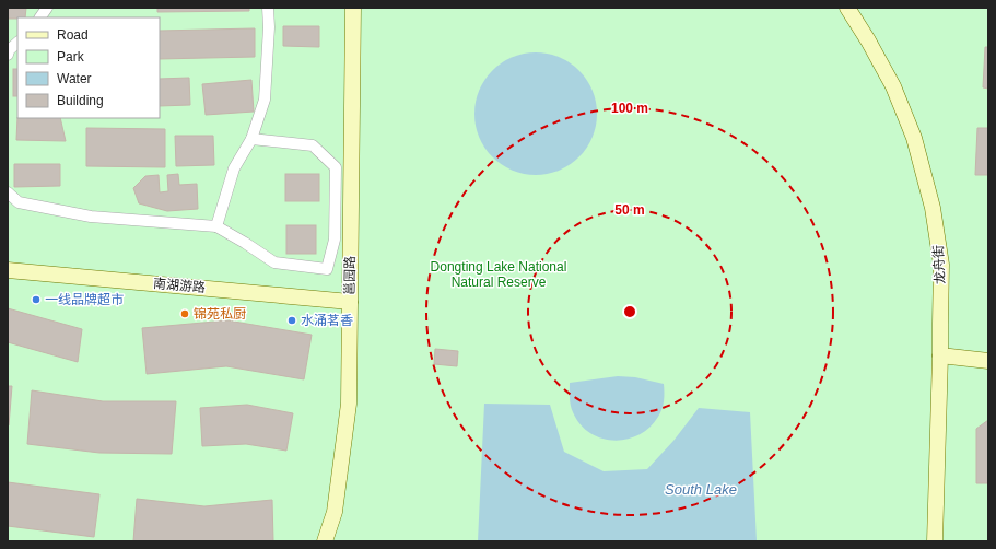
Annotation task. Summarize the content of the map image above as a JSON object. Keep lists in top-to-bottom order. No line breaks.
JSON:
{"streets":{"street":["龙舟街","邕园路","南湖游路"]},"crossings":[["邕园路","南湖游路"]],"water":["South Lake"],"parks":["Dongting Lake National Natural Reserve"],"places":["一线品牌超市","锦苑私厨","水涌茗香"],"legend":["Road","Park","Water","Building"],"rings":["100 m","50 m"]}
